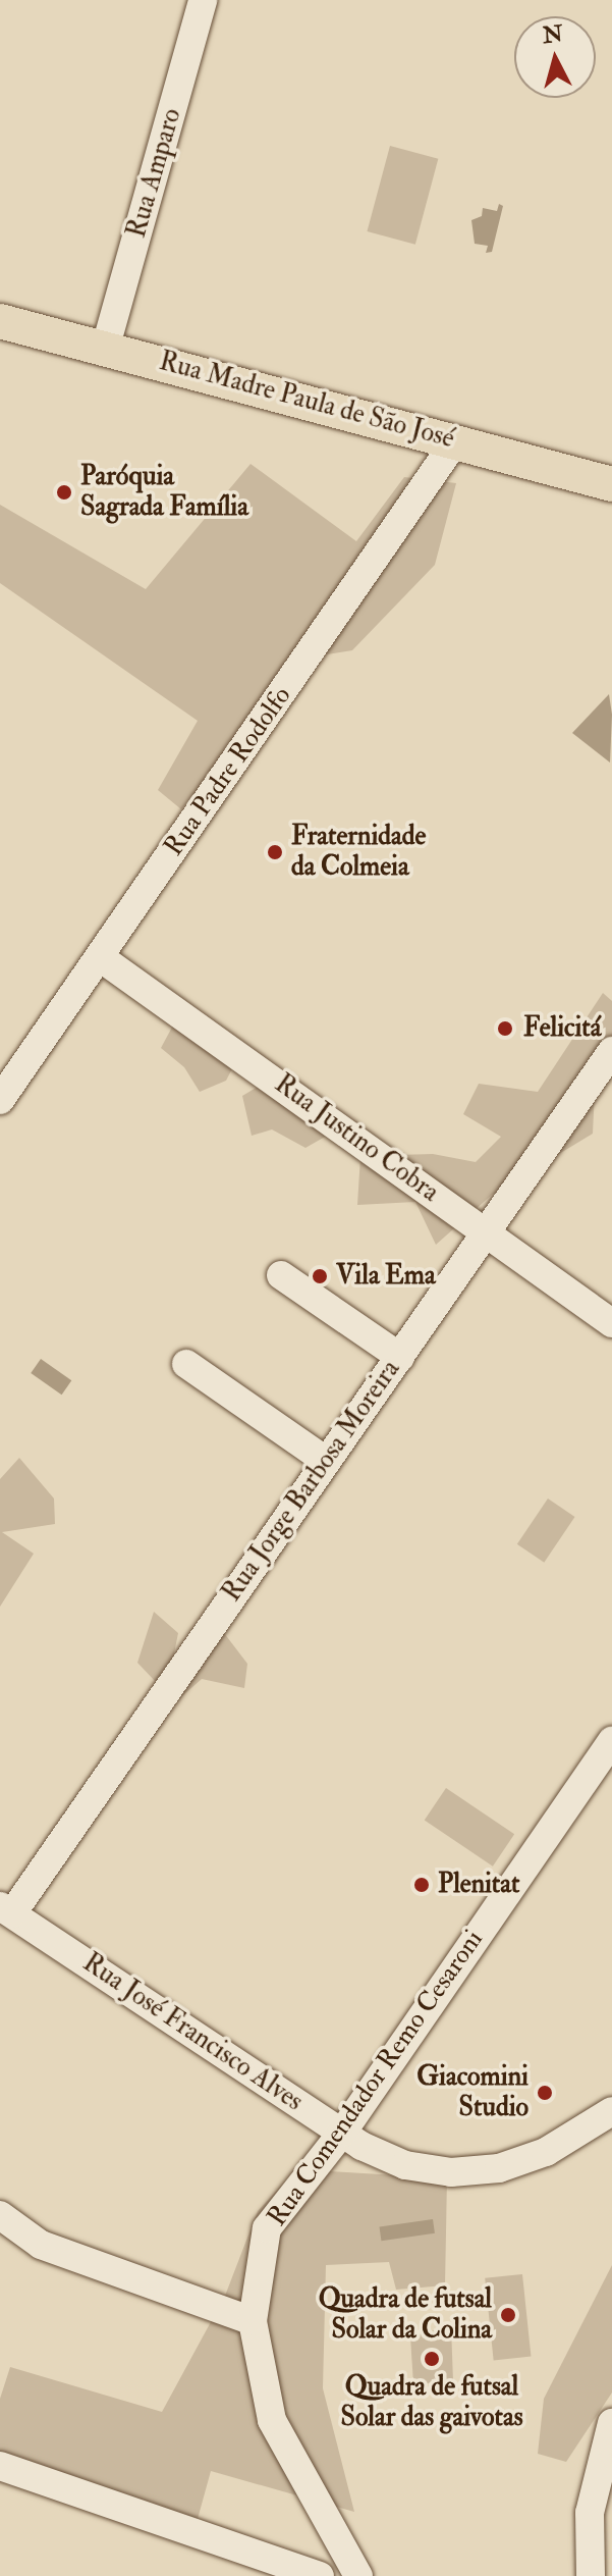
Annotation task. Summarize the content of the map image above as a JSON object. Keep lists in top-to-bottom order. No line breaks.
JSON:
{"streets":{"main road":["Rua Madre Paula de São José"],"street":["Rua Amparo","Rua Padre Rodolfo","Rua Justino Cobra","Rua Jorge Barbosa Moreira","Rua José Francisco Alves","Rua Comendador Remo Cesaroni"]},"crossings":[["Rua Amparo","Rua Madre Paula de São José"],["Rua Madre Paula de São José","Rua Padre Rodolfo"],["Rua Padre Rodolfo","Rua Justino Cobra"],["Rua Justino Cobra","Rua Jorge Barbosa Moreira"],["Rua Jorge Barbosa Moreira","Rua José Francisco Alves"],["Rua José Francisco Alves","Rua Comendador Remo Cesaroni"]],"places":["Paróquia Sagrada Família","Fraternidade da Colmeia","Felicitá","Vila Ema","Plenitat","Giacomini Studio","Quadra de futsal Solar da Colina","Quadra de futsal Solar das gaivotas"],"north":"top"}
